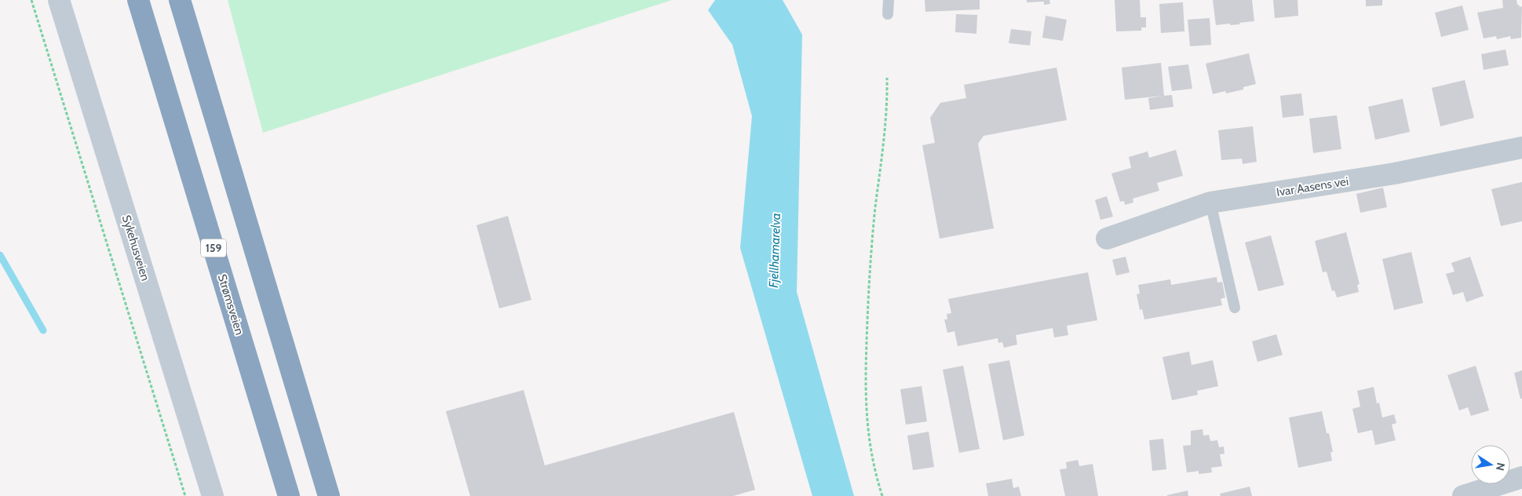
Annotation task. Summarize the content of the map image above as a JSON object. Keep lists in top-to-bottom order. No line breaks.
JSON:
{"streets":{"highway":["159","Strømsveien"],"main road":["Sykehusveien"],"street":["Ivar Aasens vei"]},"water":["Fjellhamarelva"],"north":"right"}
